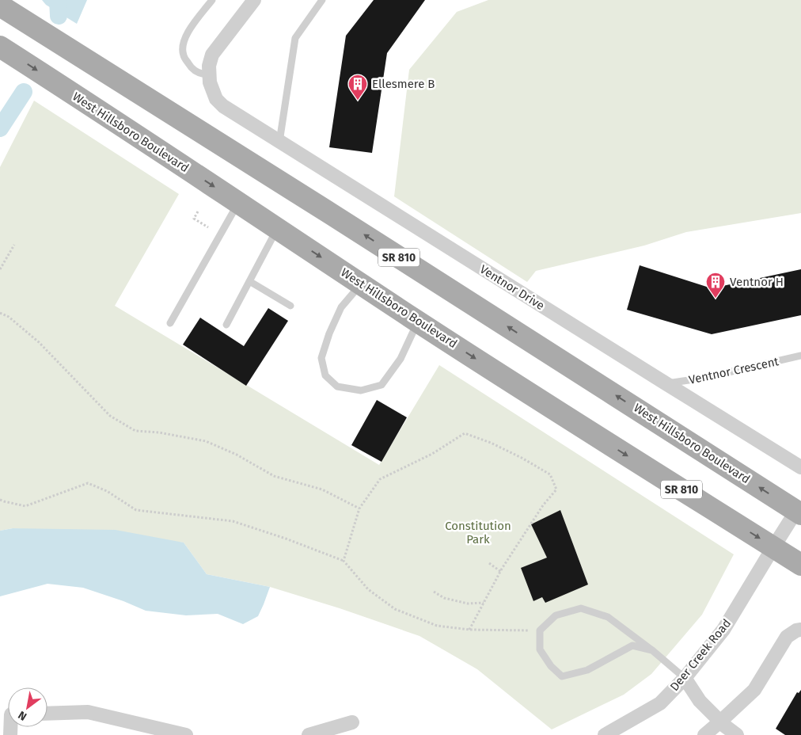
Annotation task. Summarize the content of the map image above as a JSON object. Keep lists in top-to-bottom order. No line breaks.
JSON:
{"streets":{"main road":["West Hillsboro Boulevard","SR 810"],"street":["Ventnor Drive","Deer Creek Road"],"lane":["Ventnor Crescent"]},"crossings":[["West Hillsboro Boulevard","Deer Creek Road"],["Ventnor Drive","Ventnor Crescent"]],"parks":["Constitution Park"],"places":{"building":["Ellesmere B","Ventnor H"]},"north":"bottom left"}
